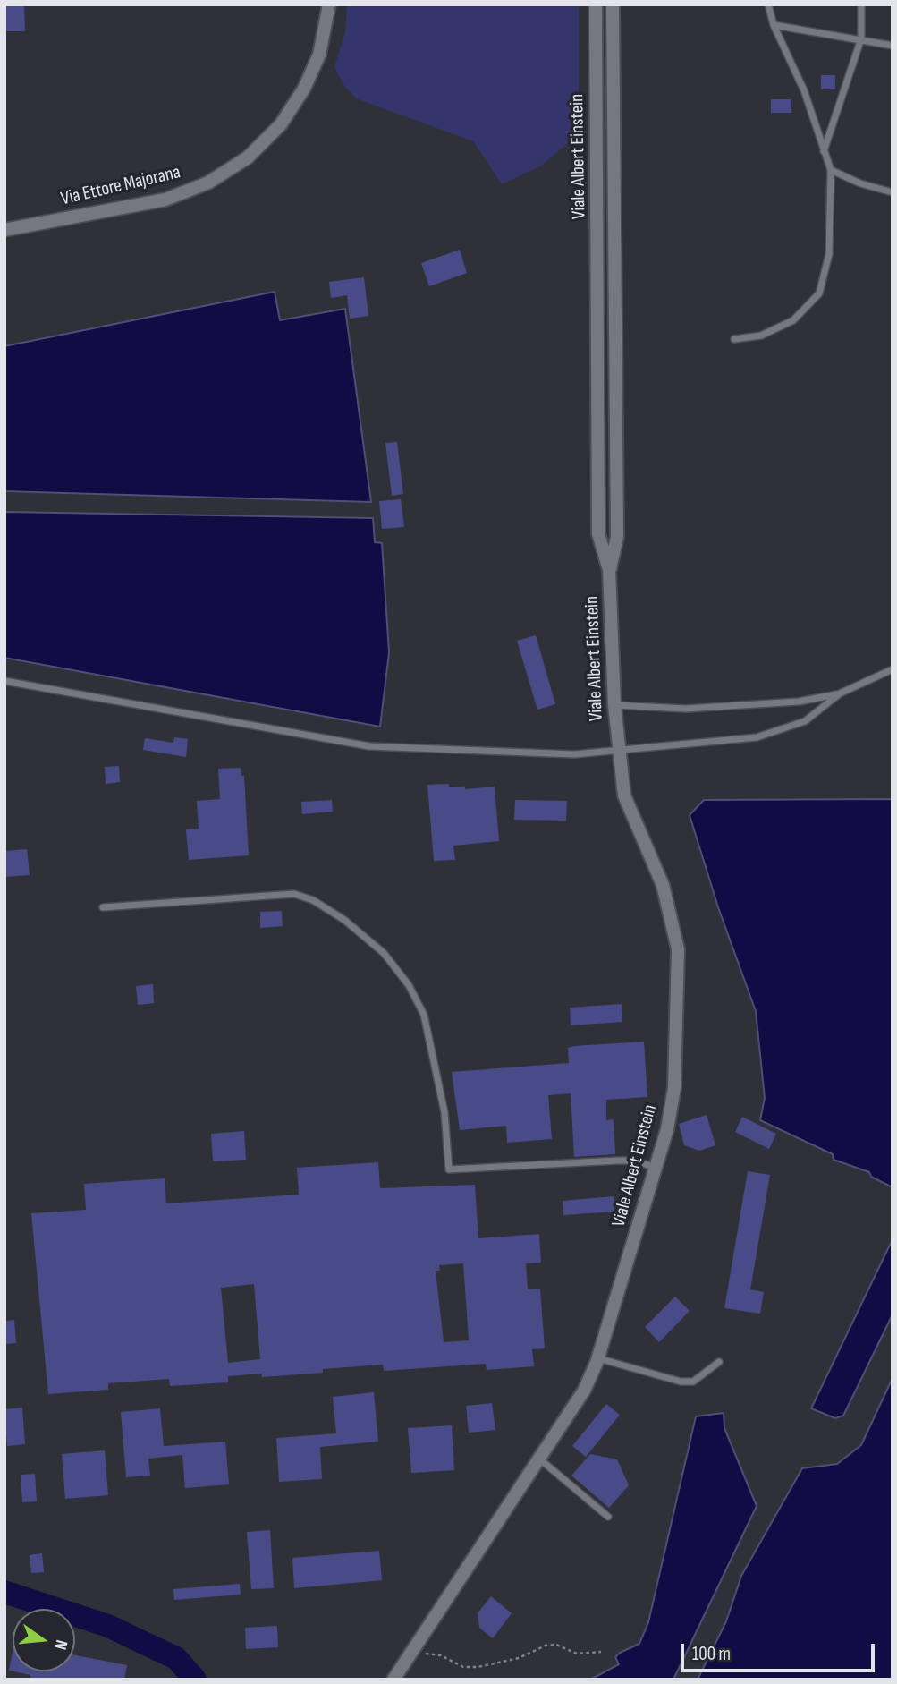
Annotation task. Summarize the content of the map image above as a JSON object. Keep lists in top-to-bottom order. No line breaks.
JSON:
{"streets":{"street":["Viale Albert Einstein","Via Ettore Majorana"]},"scale_bar":"100 m","north":"right"}
